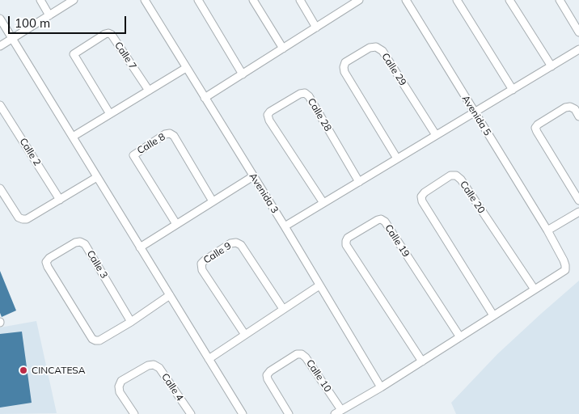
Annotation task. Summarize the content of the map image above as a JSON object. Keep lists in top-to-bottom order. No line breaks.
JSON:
{"streets":{"street":["Calle 7","Calle 29","Calle 28","Avenida 5","Calle 8","Calle 2","Avenida 3","Calle 20","Calle 19","Calle 9","Calle 3","Calle 10","Calle 4"]},"crossings":[["Avenida 5","Calle 20"]],"places":["CINCATESA"],"scale_bar":"100 m"}
